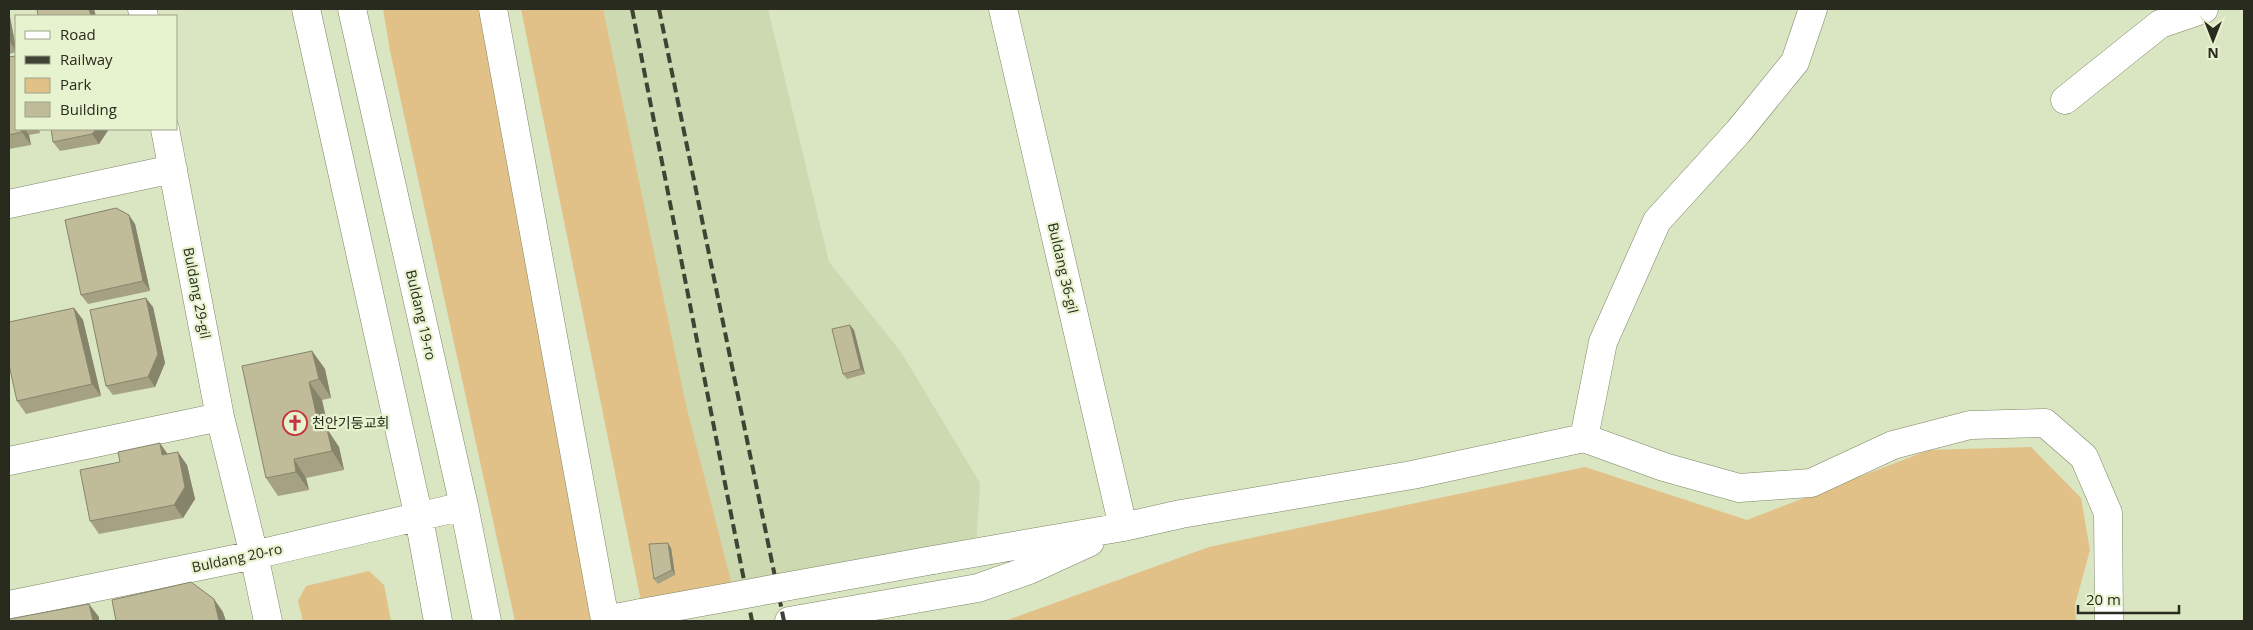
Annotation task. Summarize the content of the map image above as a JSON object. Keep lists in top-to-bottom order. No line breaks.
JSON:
{"streets":{"street":["Buldang 36-gil","Buldang 29-gil","Buldang 19-ro","Buldang 20-ro"]},"crossings":[["Buldang 29-gil","Buldang 20-ro"],["Buldang 19-ro","Buldang 20-ro"]],"places":{"church":["천안기둥교회"]},"legend":["Road","Railway","Park","Building"],"scale_bar":"20 m","north":"bottom"}
